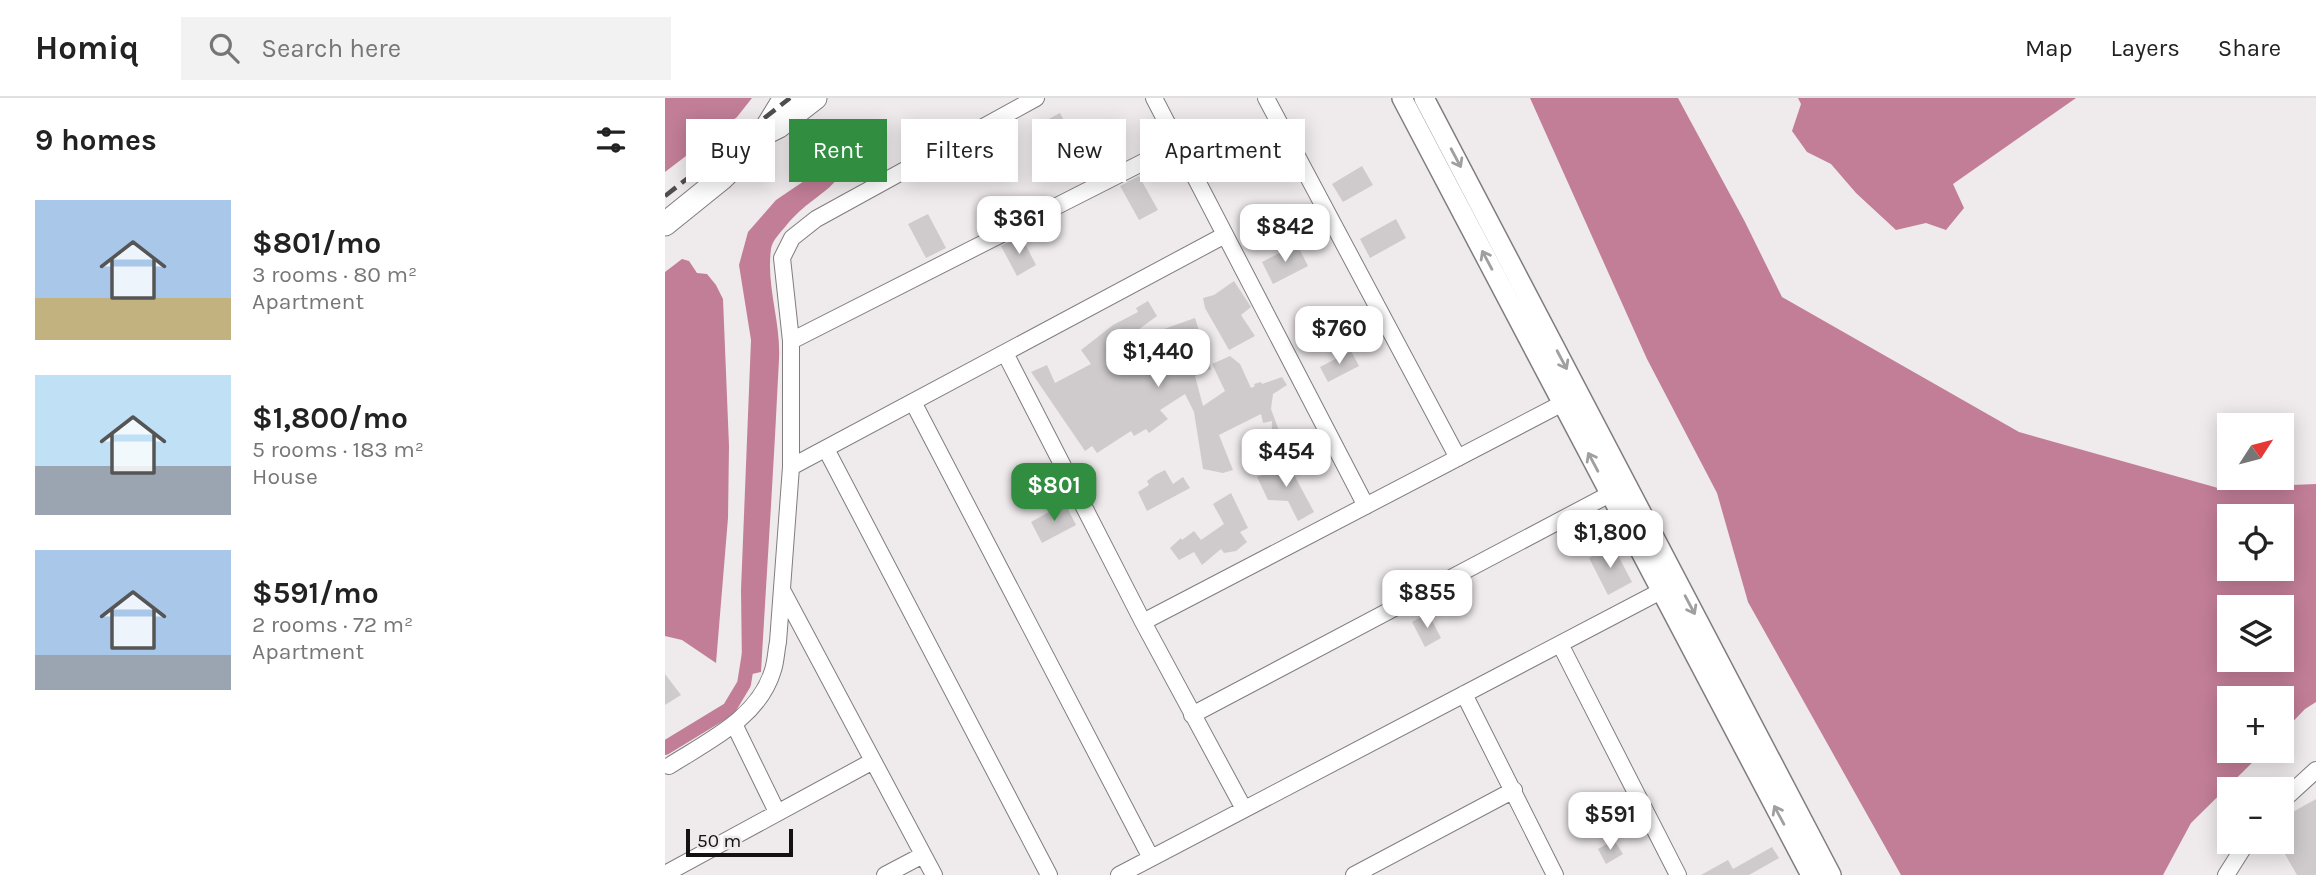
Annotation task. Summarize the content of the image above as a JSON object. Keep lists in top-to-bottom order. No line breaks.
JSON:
{"scale_bar":"50 m","north":"top right","page":{"header":"Homiq","search":"Search here","nav":["Map","Layers","Share"],"heading":"9 homes","chip":["Buy","Rent","Filters","New","Apartment"],"list":[{"name":"$801/mo","note":"3 rooms · 80 m² · Apartment"},{"name":"$1,800/mo","note":"5 rooms · 183 m² · House"},{"name":"$591/mo","note":"2 rooms · 72 m² · Apartment"}],"price":["$361","$842","$760","$1,440","$454","$801","$1,800","$855","$591"],"map_buttons":["+","−"],"scale":"50 m"}}
